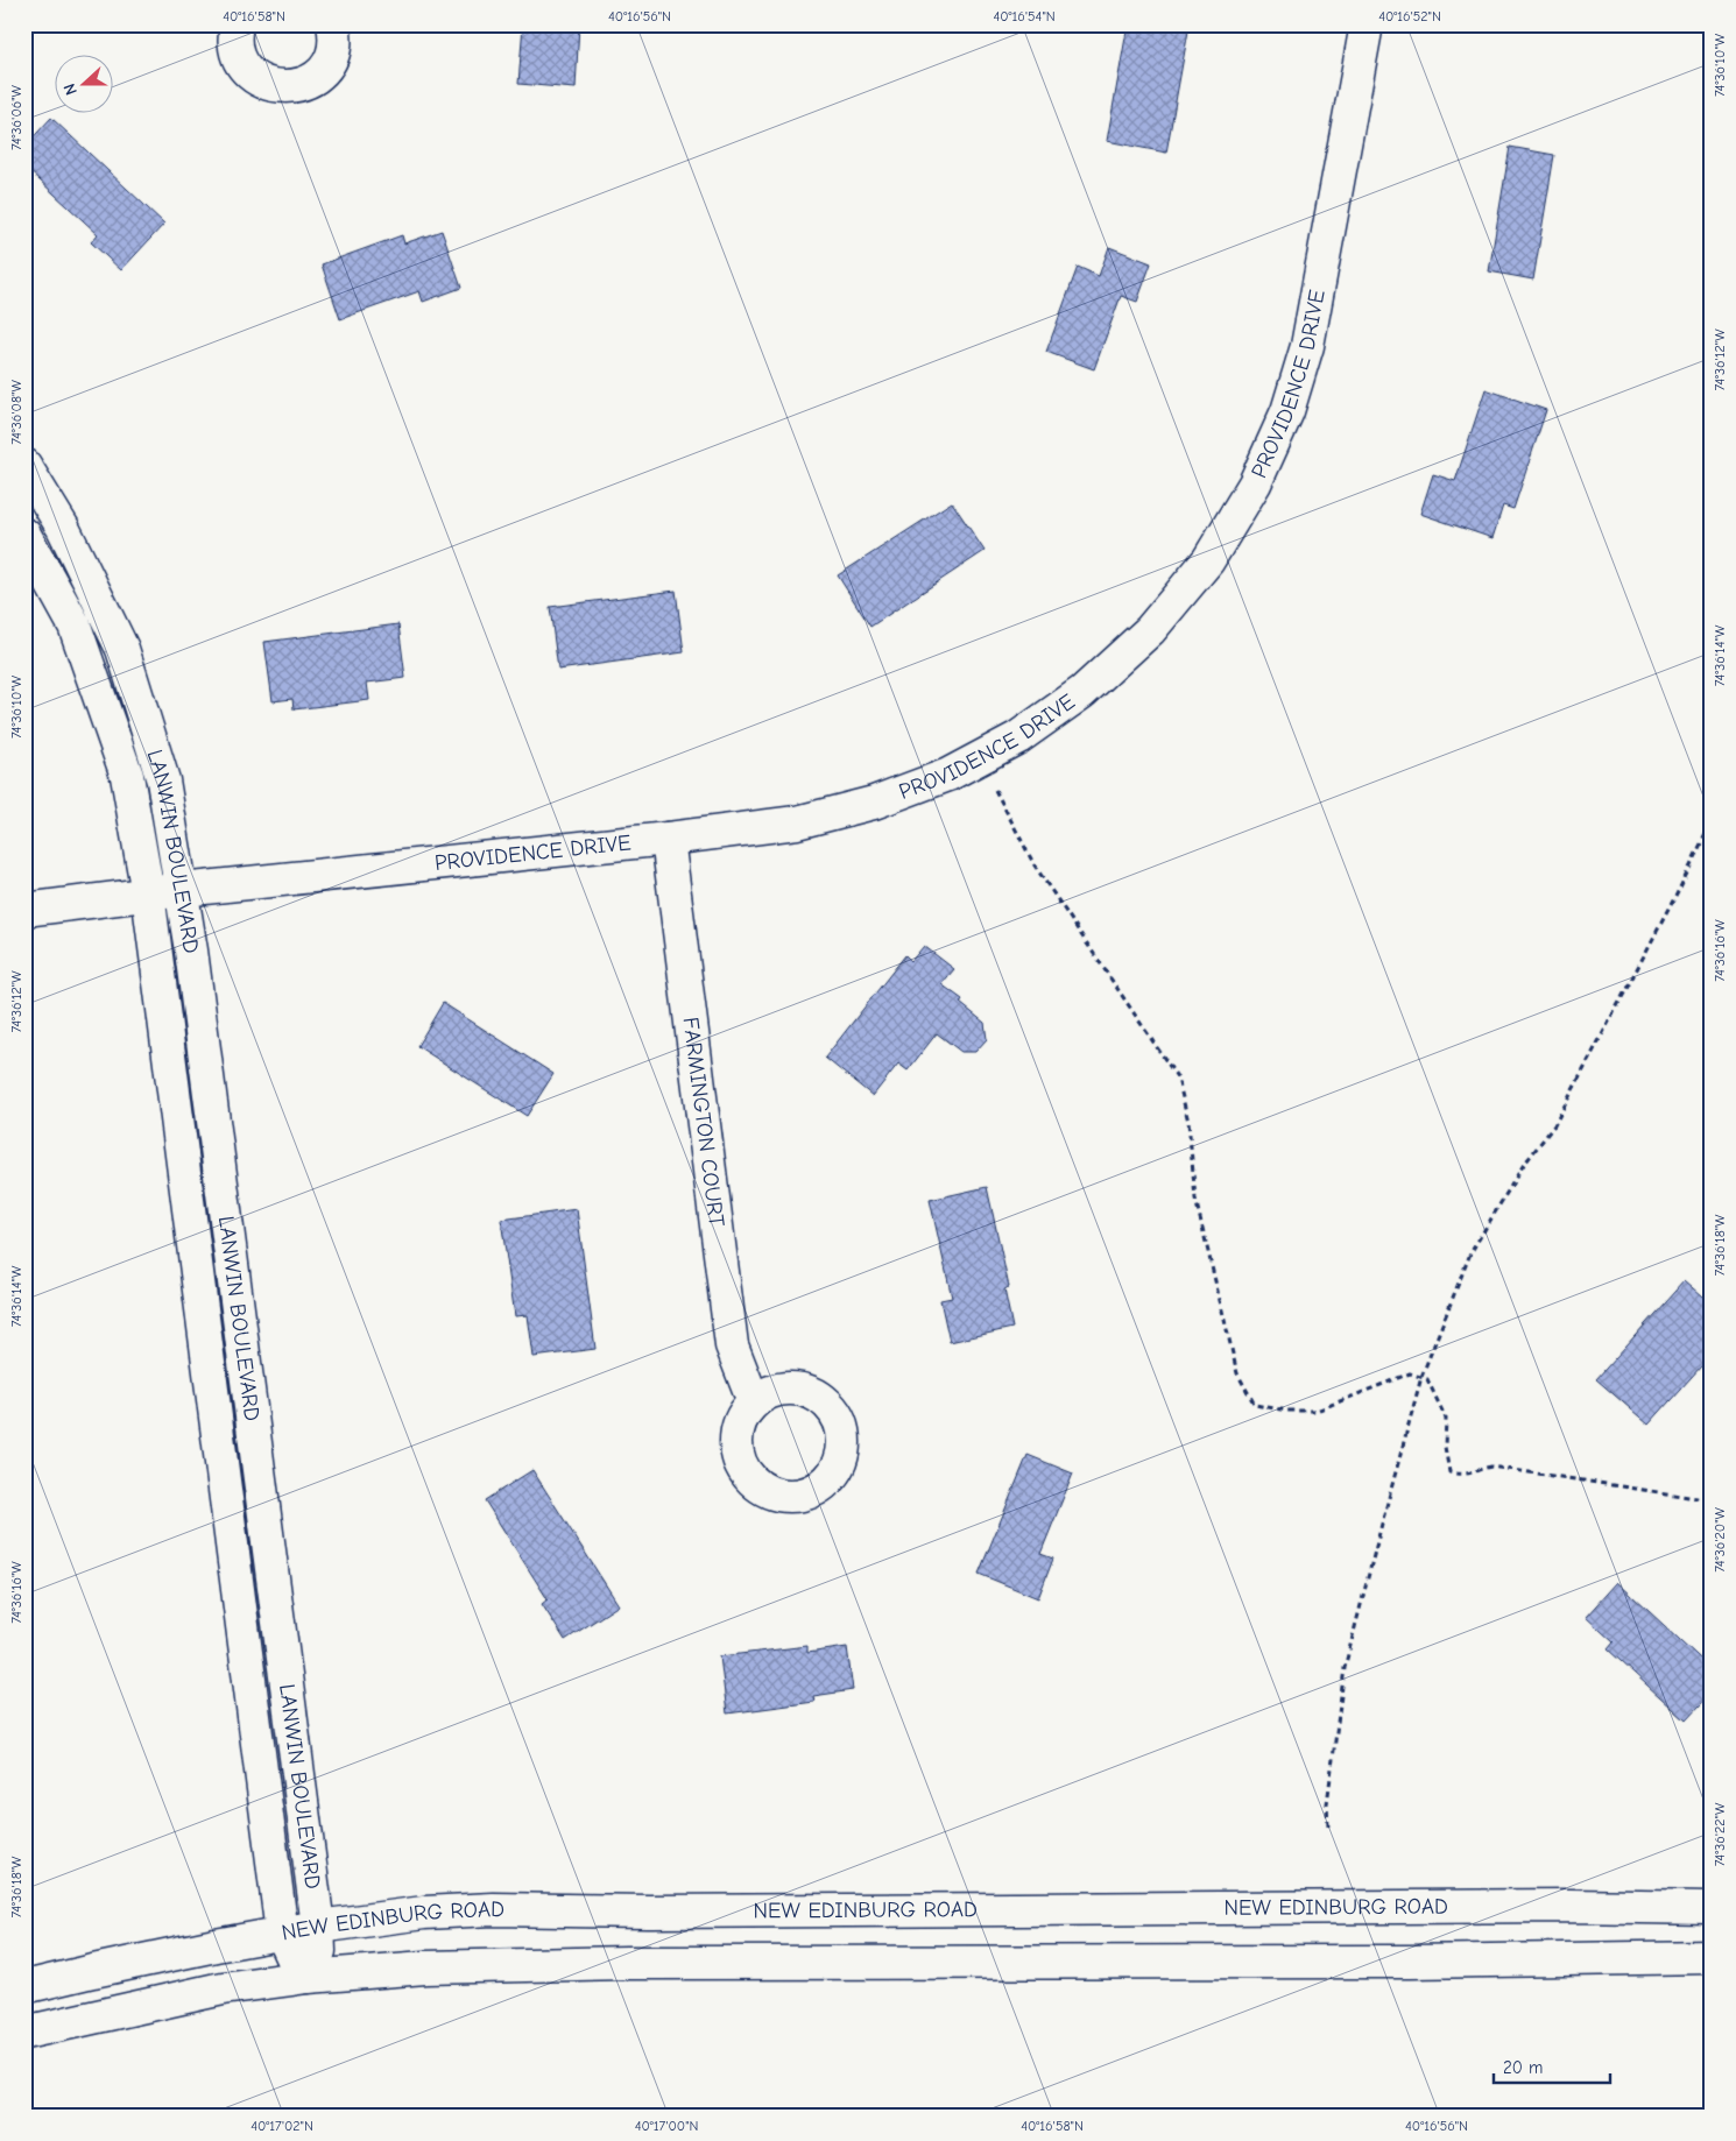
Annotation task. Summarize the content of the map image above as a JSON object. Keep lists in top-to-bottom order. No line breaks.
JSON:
{"streets":{"street":["PROVIDENCE DRIVE","LANWIN BOULEVARD","FARMINGTON COURT","NEW EDINBURG ROAD"]},"crossings":[["PROVIDENCE DRIVE","LANWIN BOULEVARD"],["PROVIDENCE DRIVE","FARMINGTON COURT"],["LANWIN BOULEVARD","NEW EDINBURG ROAD"]],"scale_bar":"20 m","north":"left","coordinates":["40°16'58\"N","40°16'56\"N","40°16'54\"N","40°16'52\"N","74°36'10\"W","74°36'06\"W","74°36'12\"W","74°36'08\"W","74°36'14\"W","74°36'16\"W","74°36'18\"W","74°36'20\"W","74°36'22\"W","40°17'02\"N","40°17'00\"N"]}
